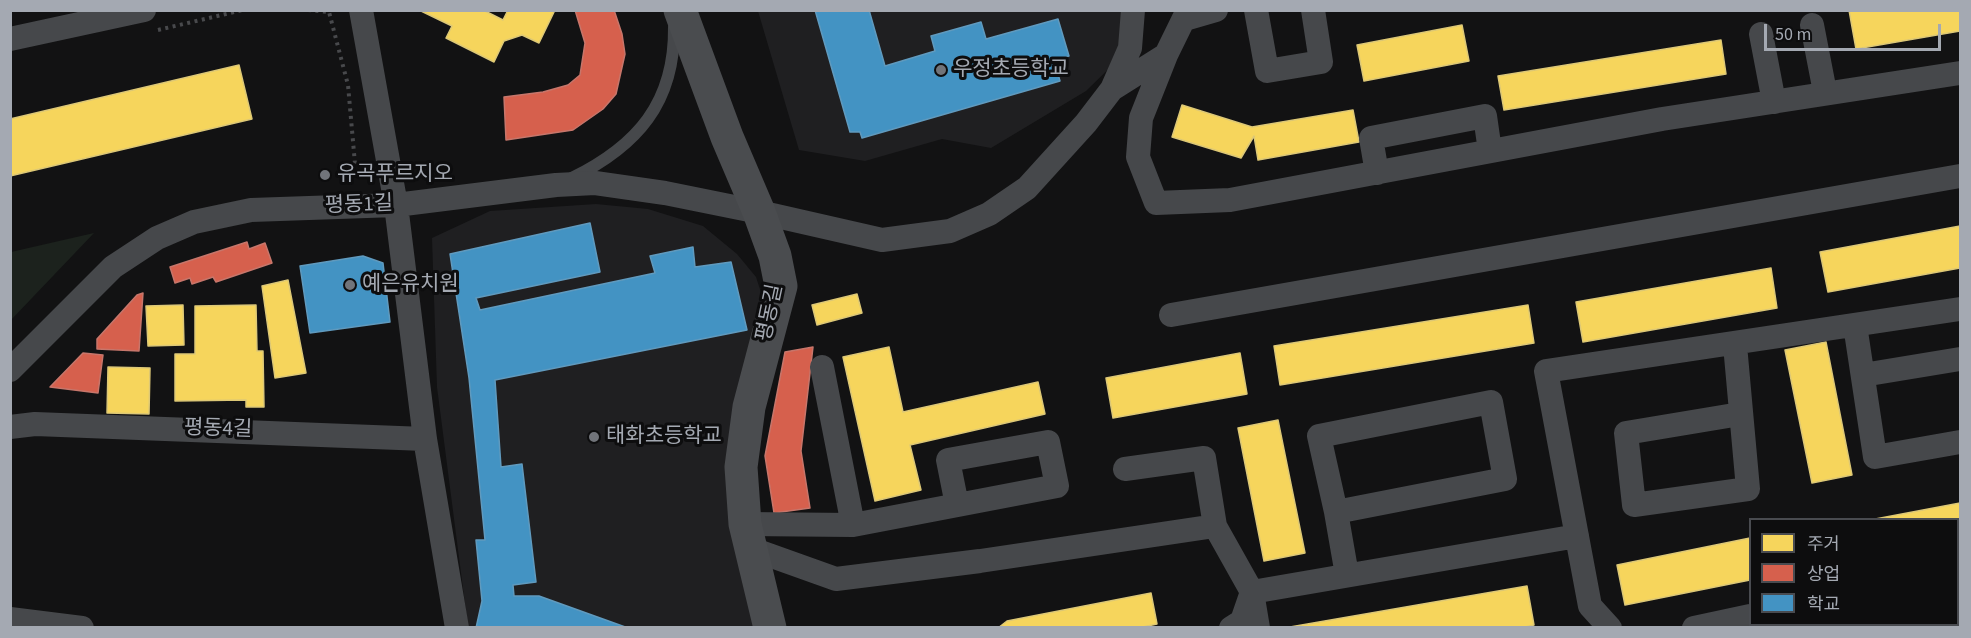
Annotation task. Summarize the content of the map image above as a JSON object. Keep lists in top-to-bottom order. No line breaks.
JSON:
{"streets":{"street":["평동1길","평동길","평동4길"]},"crossings":[["평동1길","평동길"]],"places":["우정초등학교","유곡푸르지오","예은유치원","태화초등학교"],"legend":["주거","상업","학교"],"scale_bar":"50 m"}
